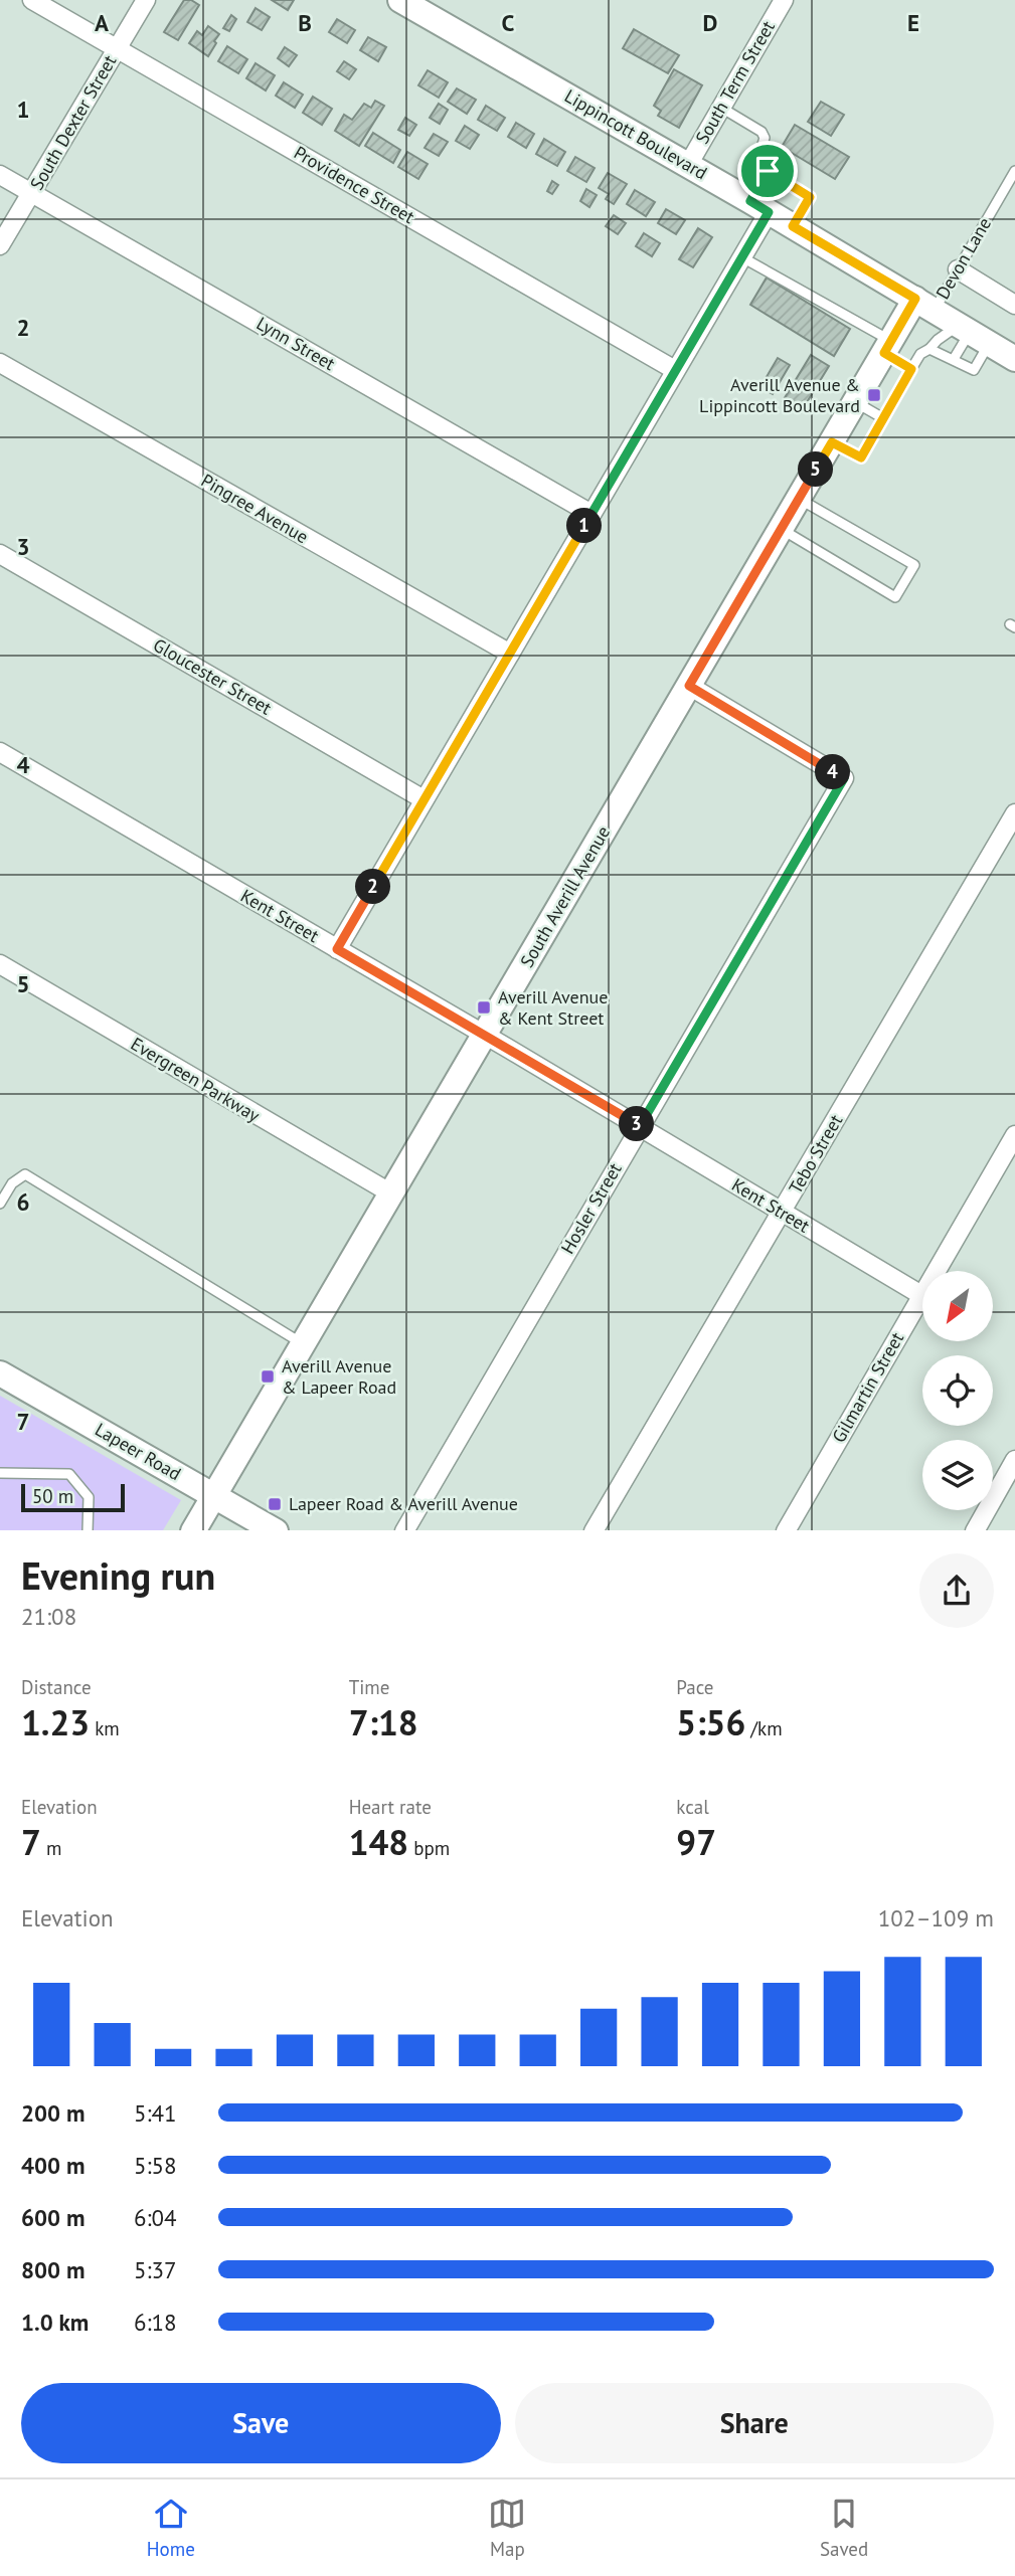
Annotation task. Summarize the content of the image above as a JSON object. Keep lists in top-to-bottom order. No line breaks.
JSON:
{"streets":{"street":["South Term Street","South Dexter Street","Lippincott Boulevard","Providence Street","Lynn Street","Pingree Avenue","Gloucester Street","South Averill Avenue","Kent Street","Evergreen Parkway","Tebo Street","Hosler Street","Gilmartin Street","Lapeer Road"],"lane":["Devon Lane"]},"crossings":[["South Term Street","Lippincott Boulevard"],["South Dexter Street","Providence Street"],["South Dexter Street","Lynn Street"],["Lippincott Boulevard","Devon Lane"],["Lippincott Boulevard","South Averill Avenue"],["Devon Lane","South Averill Avenue"],["South Averill Avenue","Kent Street"],["South Averill Avenue","Evergreen Parkway"],["South Averill Avenue","Hosler Street"],["South Averill Avenue","Lapeer Road"],["Kent Street","Tebo Street"],["Kent Street","Hosler Street"],["Kent Street","Gilmartin Street"]],"places":{"transit":["Averill Avenue & Lippincott Boulevard","Averill Avenue & Kent Street","Averill Avenue & Lapeer Road","Lapeer Road & Averill Avenue"]},"scale_bar":"50 m","north":"bottom left","page":{"pins":["5","1","4","2","3"],"scale":"50 m","heading":["Evening run","21:08"],"stats":[["Distance","1.23 km"],["Time","7:18"],["Pace","5:56 /km"],["Elevation","7 m"],["Heart rate","148 bpm"],["kcal","97"]],"chart":["Elevation","102–109 m"],"list":[{"name":"200 m","note":"5:41"},{"name":"400 m","note":"5:58"},{"name":"600 m","note":"6:04"},{"name":"800 m","note":"5:37"},{"name":"1.0 km","note":"6:18"}],"buttons":["Save","Share"],"tabs":["Home","Map","Saved"]},"grid":{"columns":["A","B","C","D","E"],"rows":["1","2","3","4","5","6","7"]}}
